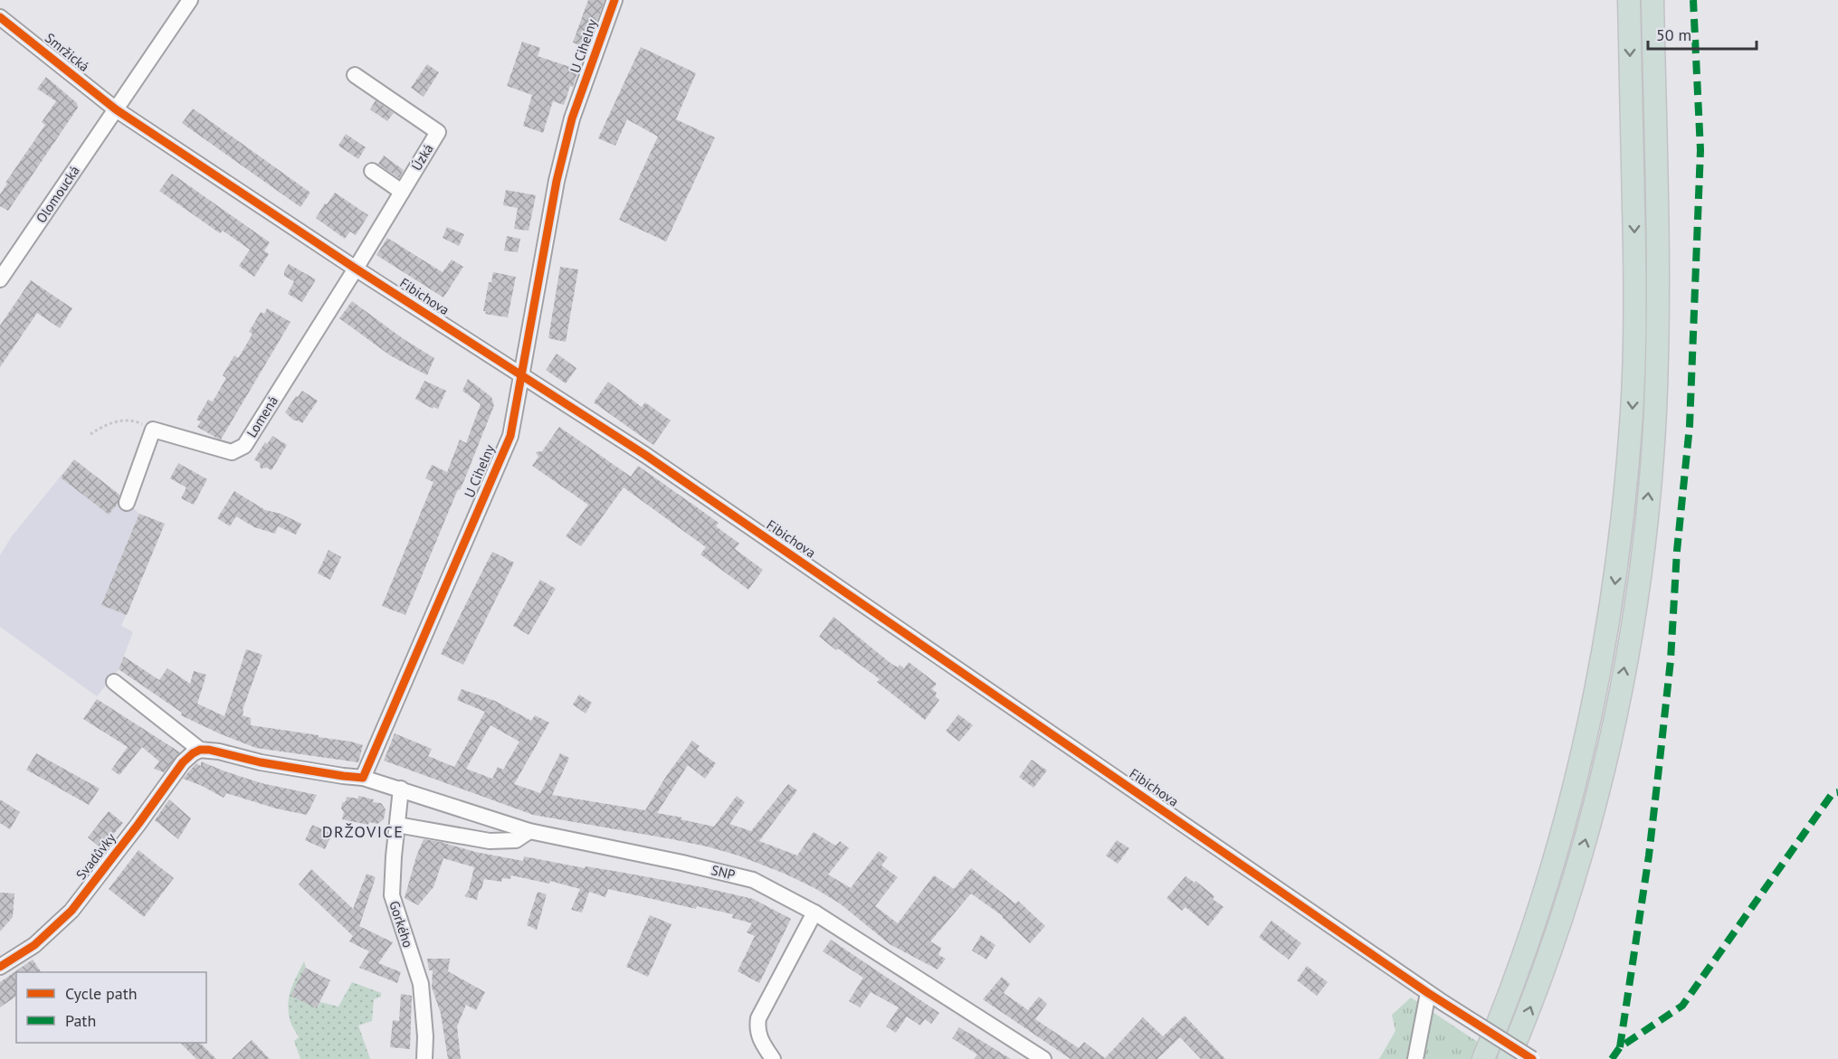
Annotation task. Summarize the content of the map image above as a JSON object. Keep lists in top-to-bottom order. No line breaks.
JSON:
{"streets":{"street":["U Cihelny","Smržická","Úzká","Olomoucká","Fibichova","Lomená","Svadůvky","SNP","Gorkého"]},"crossings":[["U Cihelny","Fibichova"],["U Cihelny","SNP"],["Smržická","Olomoucká"],["Smržická","Fibichova"],["Úzká","Fibichova"],["Úzká","Lomená"],["Olomoucká","Fibichova"],["Fibichova","Lomená"],["SNP","Gorkého"]],"districts":["DRŽOVICE"],"legend":["Cycle path","Path"],"scale_bar":"50 m"}
